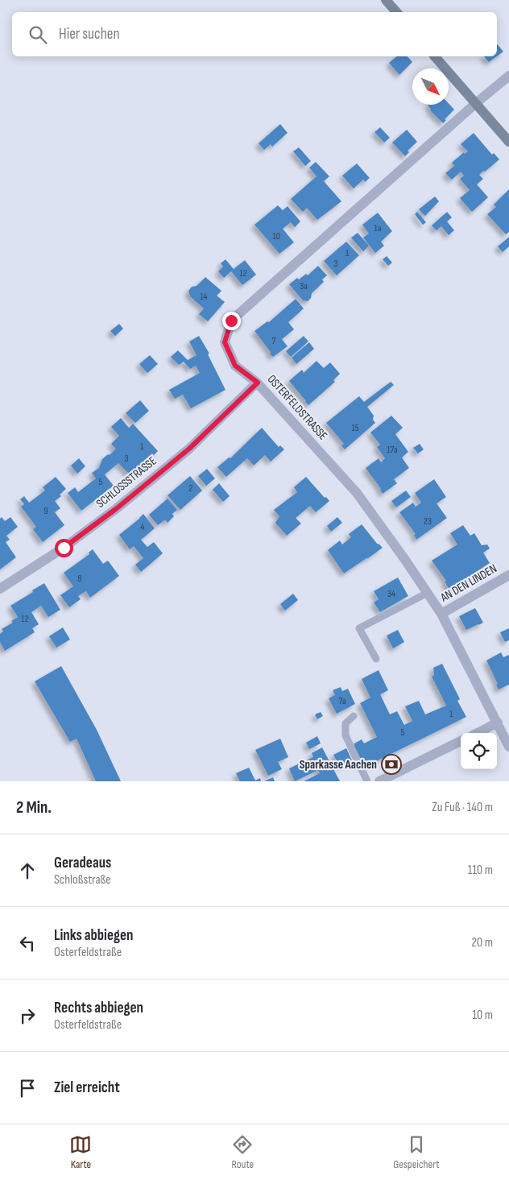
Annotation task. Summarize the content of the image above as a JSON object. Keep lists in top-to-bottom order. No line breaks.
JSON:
{"streets":{"street":["OSTERFELDSTRASSE","SCHLOSSSTRASSE","AN DEN LINDEN"]},"crossings":[["OSTERFELDSTRASSE","SCHLOSSSTRASSE"],["OSTERFELDSTRASSE","AN DEN LINDEN"]],"places":{"bank":["Sparkasse Aachen"]},"house_numbers":["1a","10","1","3","12","3a","14","7","15","1","17a","3","5","2","9","23","4","8","34","12","7a","1","5"],"north":"bottom right","page":{"search":"Hier suchen","heading":["2 Min.","Zu Fuß · 140 m"],"list":[["Geradeaus","Schloßstraße","110 m"],["Links abbiegen","Osterfeldstraße","20 m"],["Rechts abbiegen","Osterfeldstraße","10 m"],"Ziel erreicht"],"nav":["Karte","Route","Gespeichert"]}}
